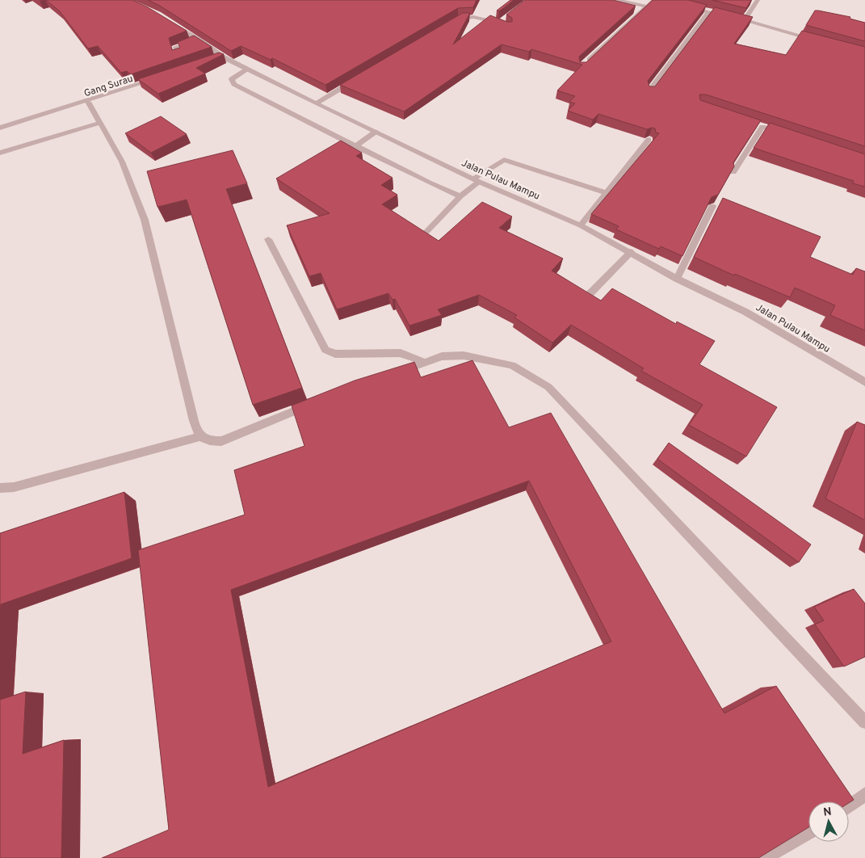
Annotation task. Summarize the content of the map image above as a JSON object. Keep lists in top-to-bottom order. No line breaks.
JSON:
{"streets":{"street":["Gang Surau","Jalan Pulau Mampu"]},"north":"top"}
